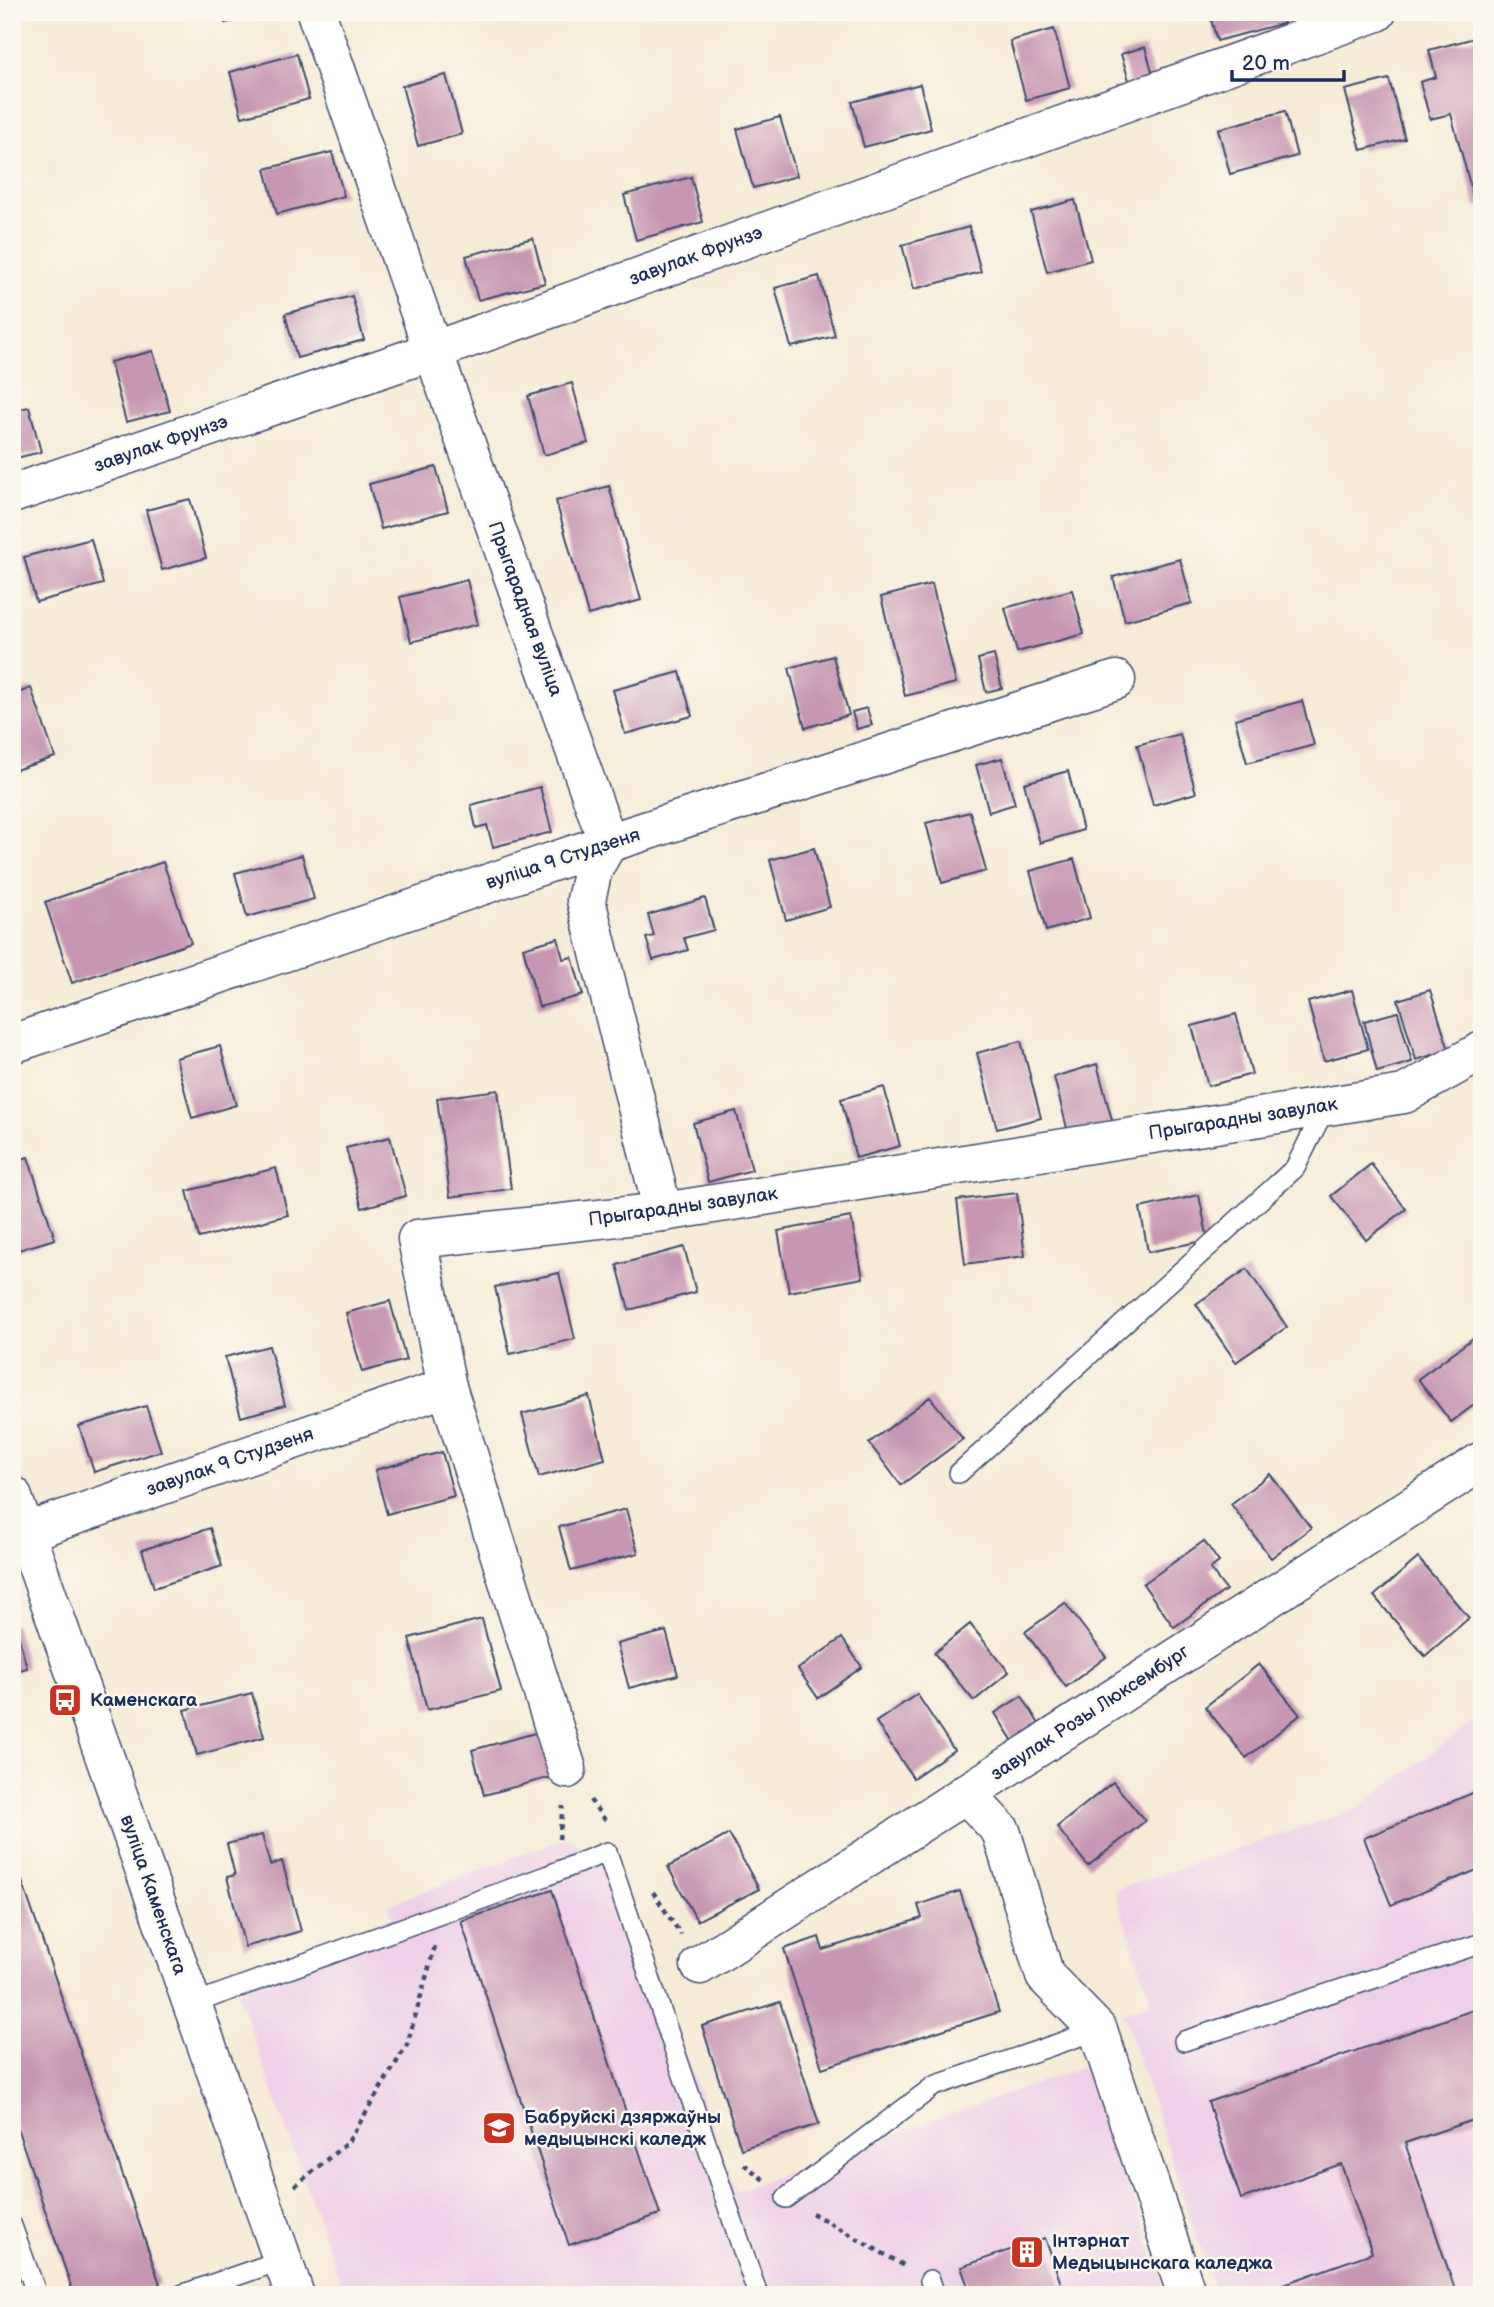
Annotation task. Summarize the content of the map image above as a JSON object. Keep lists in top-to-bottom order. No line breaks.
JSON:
{"streets":{"street":["завулак Фрунзэ","Прыгарадная вуліца","вуліца 9 Студзеня","Прыгарадны завулак","завулак 9 Студзеня","завулак Розы Люксембург","вуліца Каменскага"]},"crossings":[["завулак Фрунзэ","Прыгарадная вуліца"],["Прыгарадная вуліца","вуліца 9 Студзеня"],["Прыгарадны завулак","завулак 9 Студзеня"],["завулак 9 Студзеня","вуліца Каменскага"]],"places":{"bus stop":["Каменскага"],"school or university":["Бабруйскі дзяржаўны медыцынскі каледж"],"building":["Інтэрнат Медыцынскага каледжа"]},"scale_bar":"20 m"}
